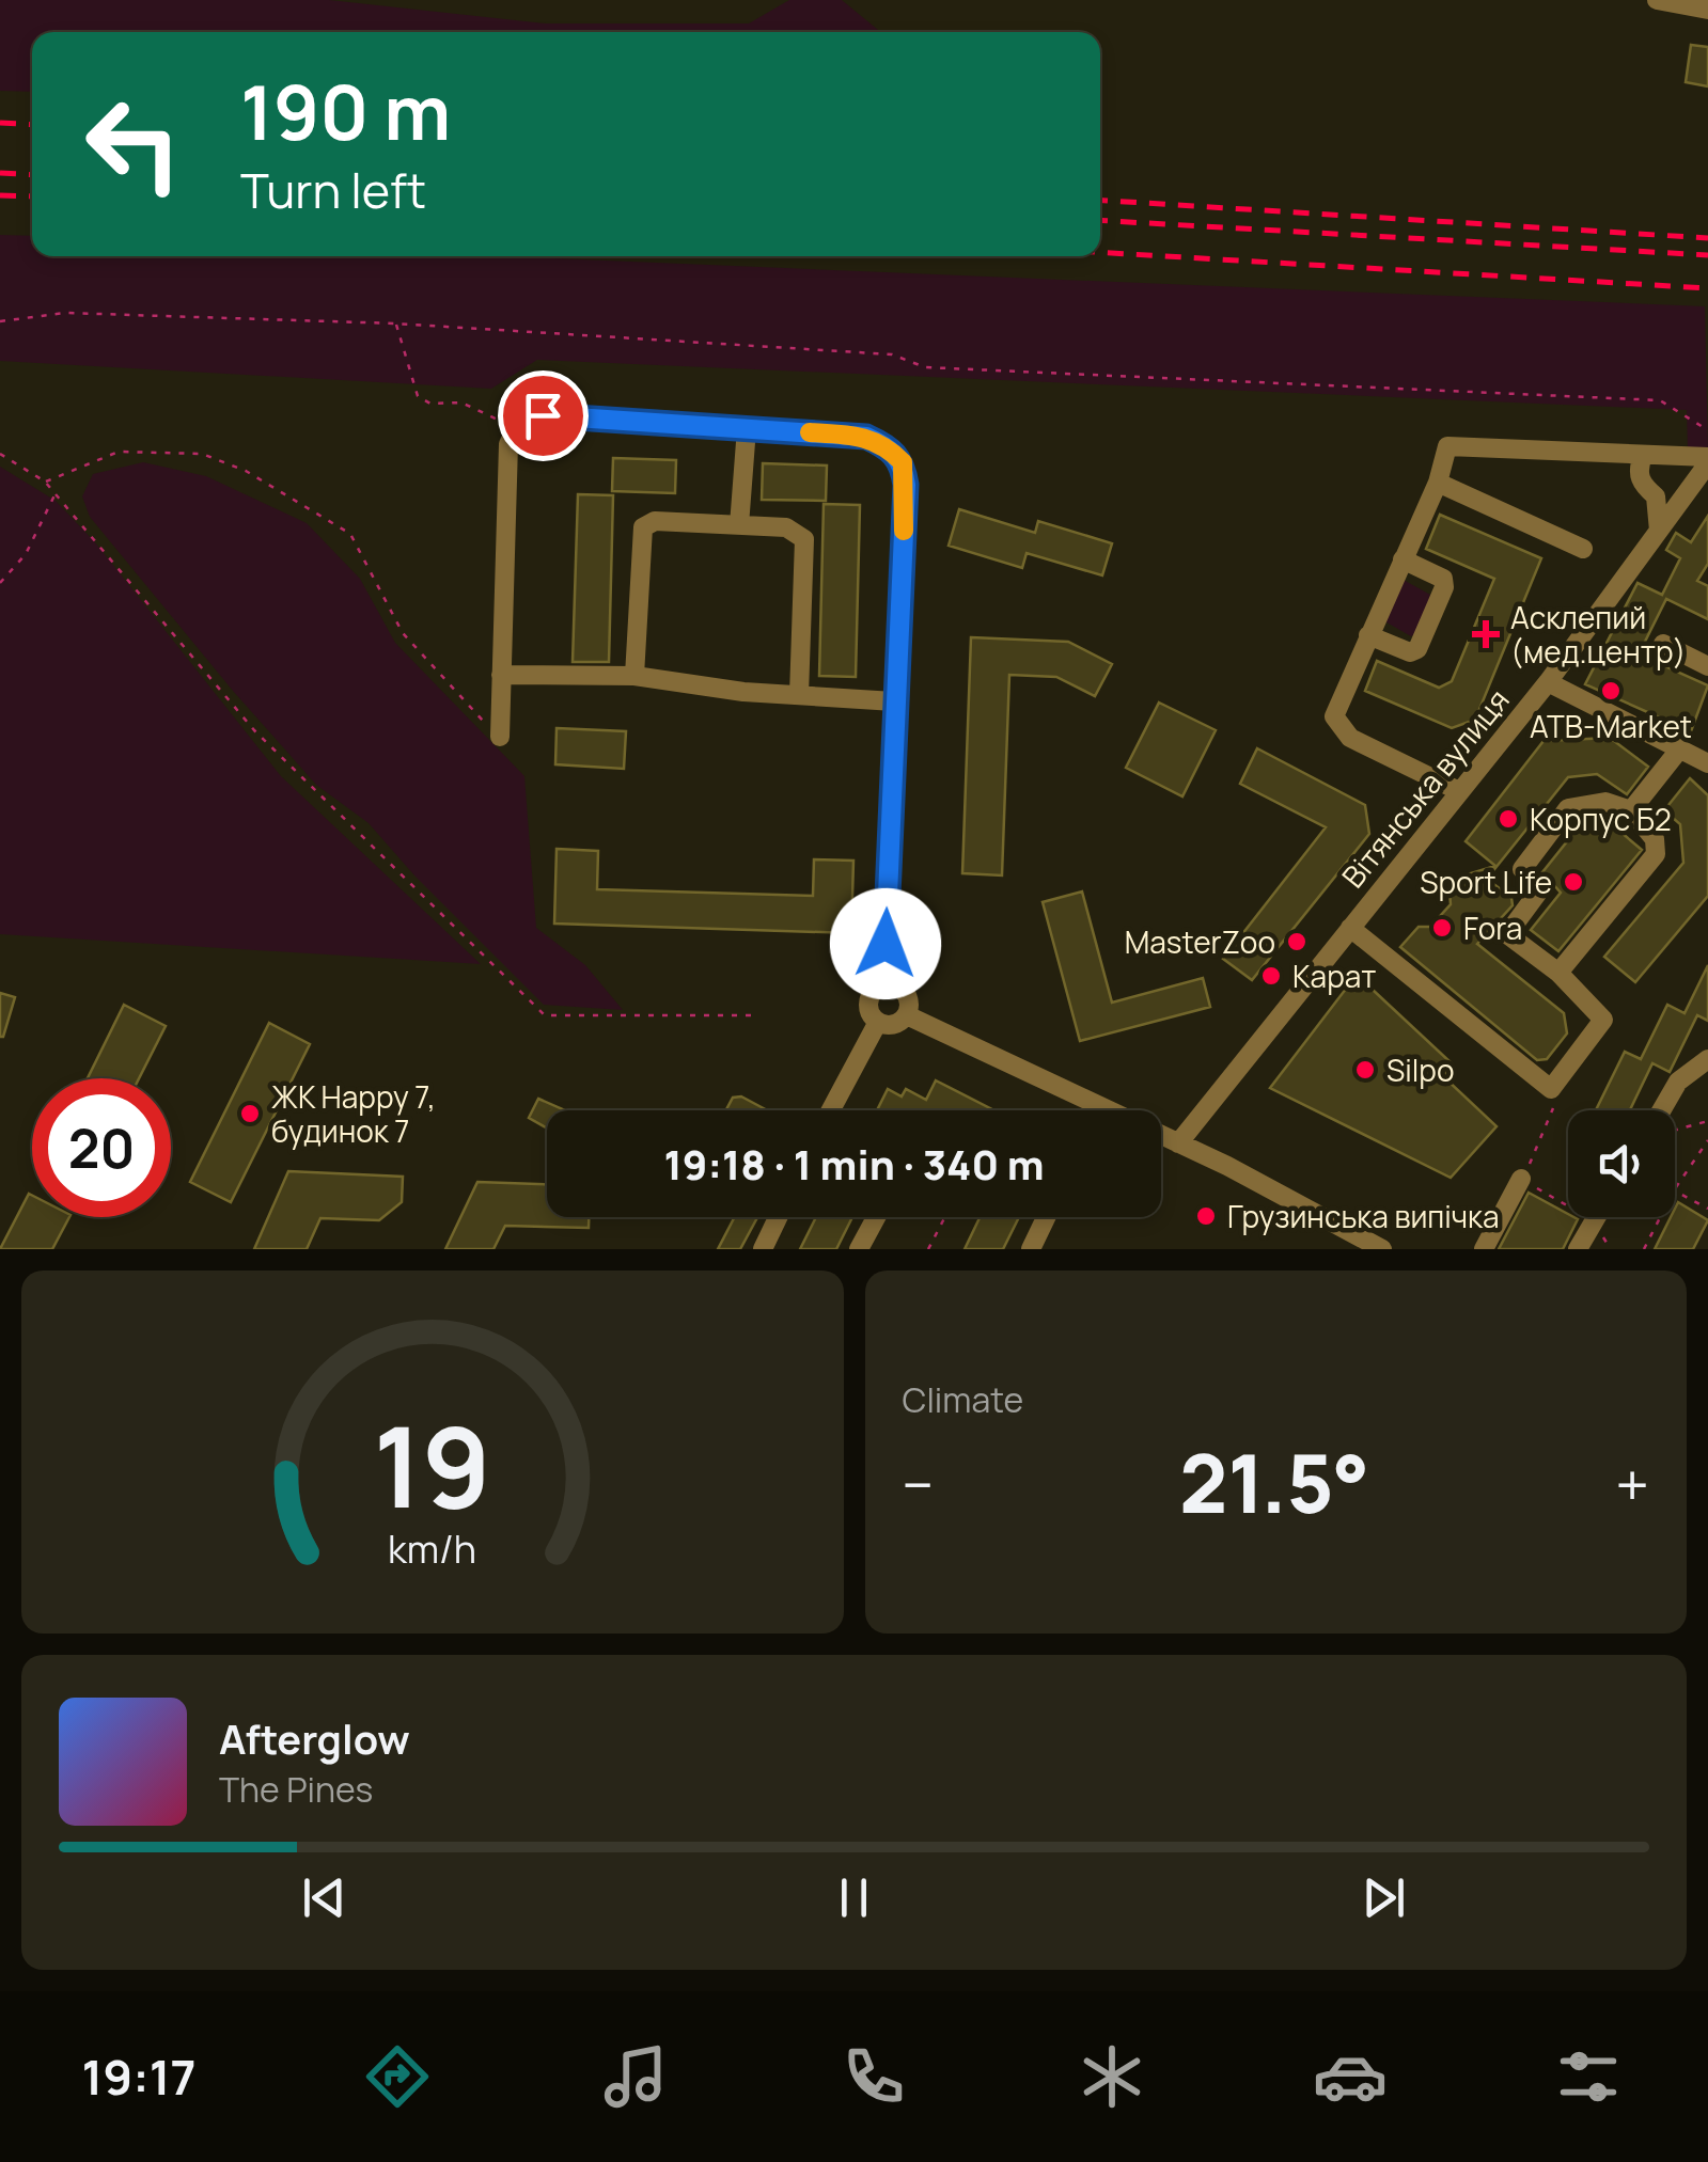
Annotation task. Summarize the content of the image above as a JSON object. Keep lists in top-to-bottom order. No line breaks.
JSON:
{"streets":{"street":["Вітянська вулиця"]},"places":{"health":["Асклепий (мед.центр)"],"other":["ATB-Market","Корпус Б2","Sport Life","Fora","MasterZoo","Карат","Silpo","ЖК Happy 7, будинок 7","Грузинська випічка"]},"page":{"turn":["190 m","Turn left"],"limit":"20","trip":"19:18 · 1 min · 340 m","tile":"Climate","heat":["−","21.5°","+"],"song":["Afterglow","The Pines"],"tabs":"19:17","gauge":["19","km/h"]}}
